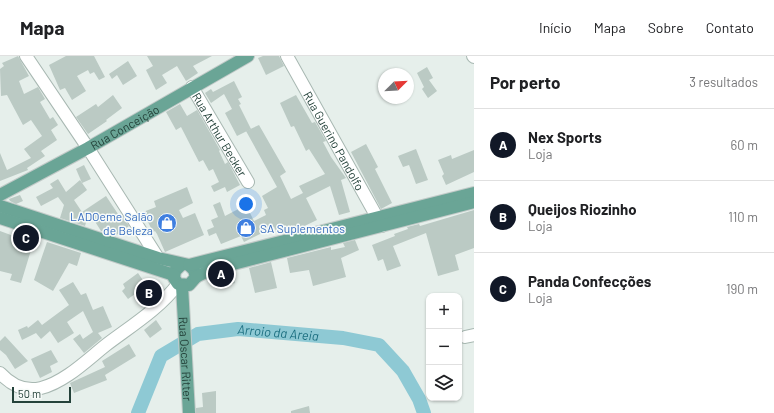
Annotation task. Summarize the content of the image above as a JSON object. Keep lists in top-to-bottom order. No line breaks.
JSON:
{"streets":{"main road":["Rua Conceição","Rua Oscar Ritter"],"street":["Rua Arthur Becker","Rua Guerino Pandolfo"]},"crossings":[["Rua Conceição","Rua Arthur Becker"]],"water":["Arroio da Areia"],"places":{"shop":["LADOeme Salão de Beleza","SA Suplementos"]},"scale_bar":"50 m","north":"top right","page":{"header":"Mapa","nav":["Início","Mapa","Sobre","Contato"],"heading":["Por perto","3 resultados"],"list":[{"mark":"A","name":"Nex Sports","note":"Loja","value":"60 m"},{"mark":"B","name":"Queijos Riozinho","note":"Loja","value":"110 m"},{"mark":"C","name":"Panda Confecções","note":"Loja","value":"190 m"}],"pins":["C","A","B"],"map_buttons":["+","−"],"scale":"50 m"}}
